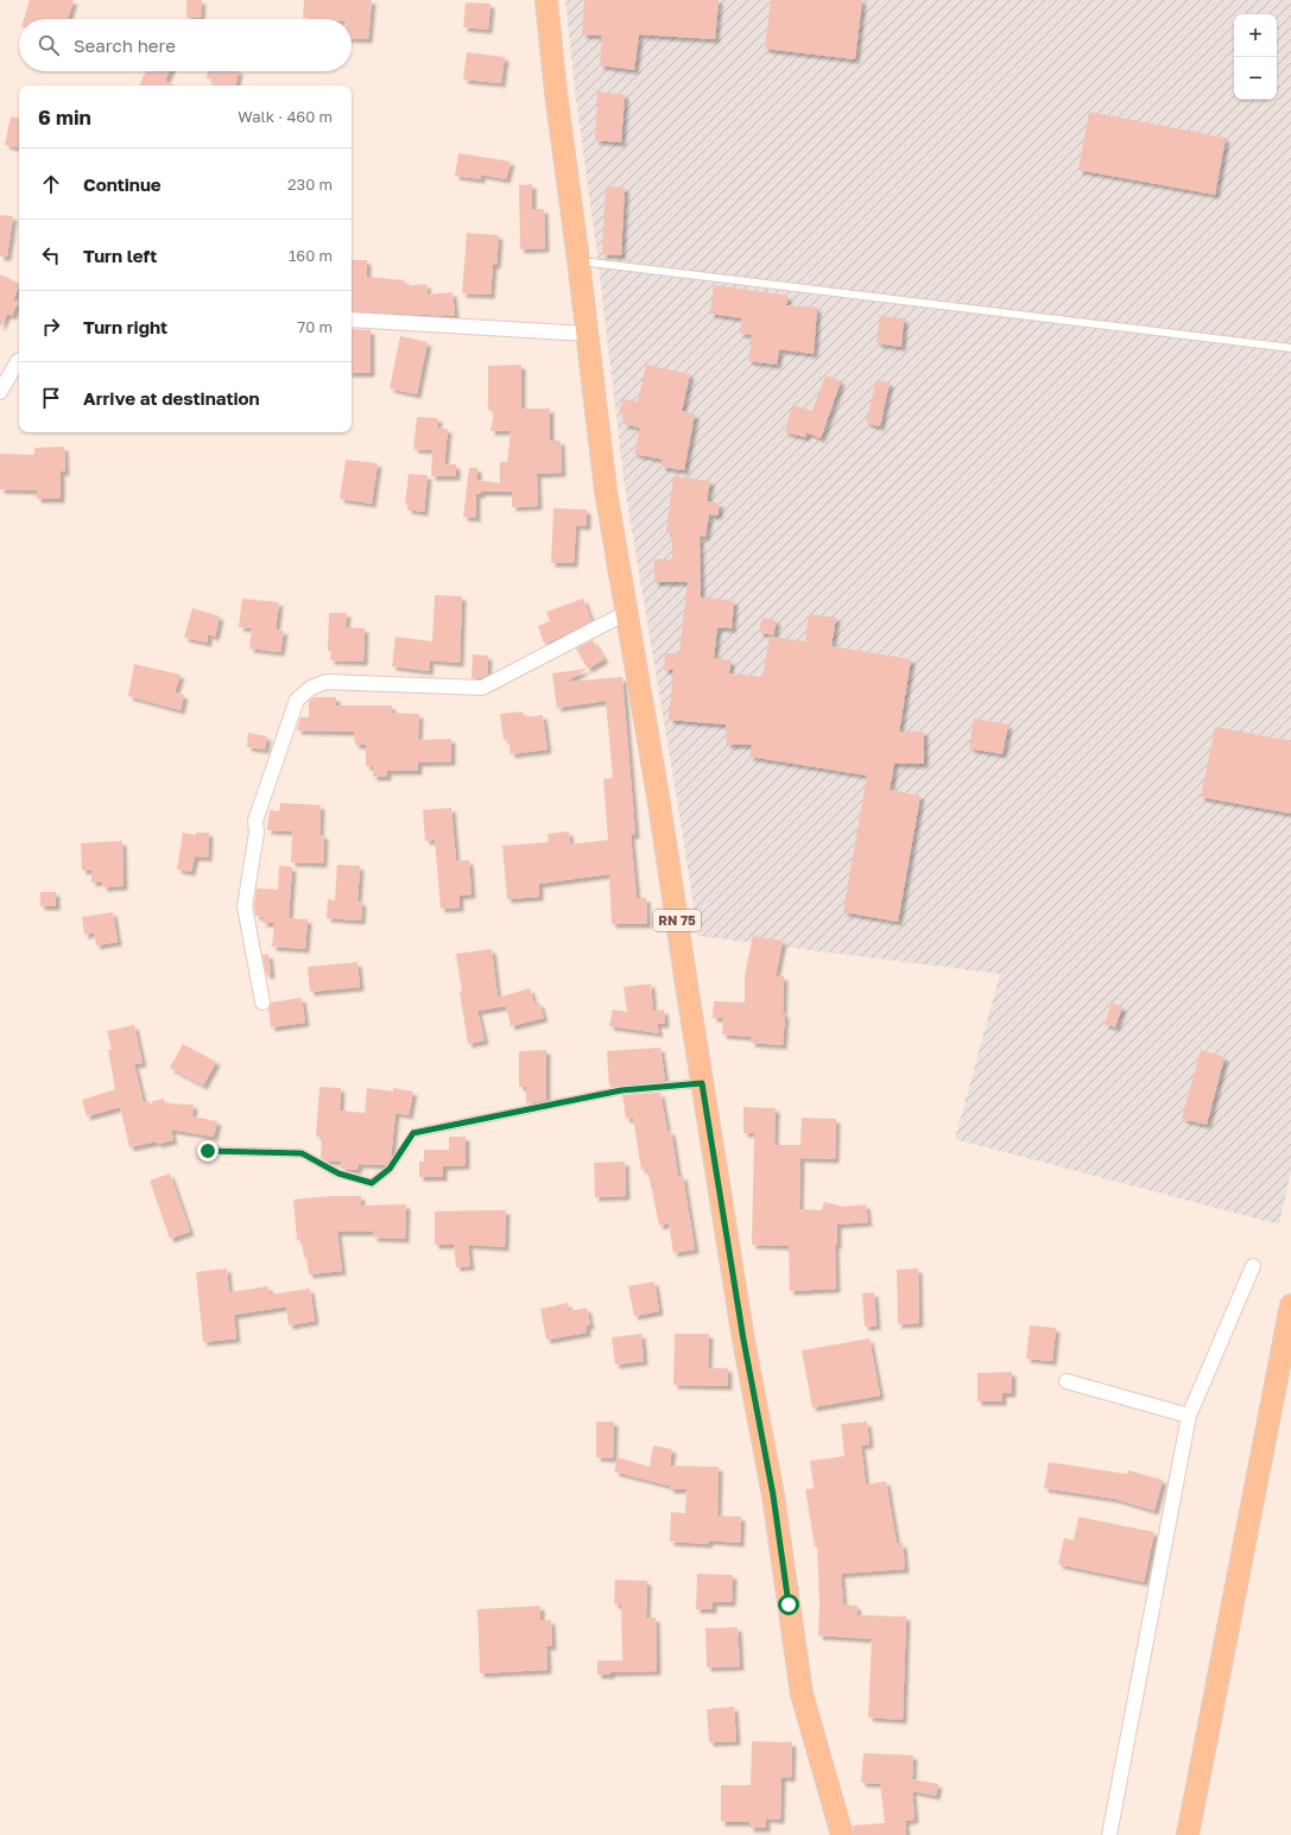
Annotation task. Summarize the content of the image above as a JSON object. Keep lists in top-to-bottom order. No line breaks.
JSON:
{"streets":{"main road":["RN 75"]},"page":{"map_buttons":["+","−"],"search":"Search here","heading":["6 min","Walk · 460 m"],"list":[["Continue","230 m"],["Turn left","160 m"],["Turn right","70 m"],"Arrive at destination"]}}
